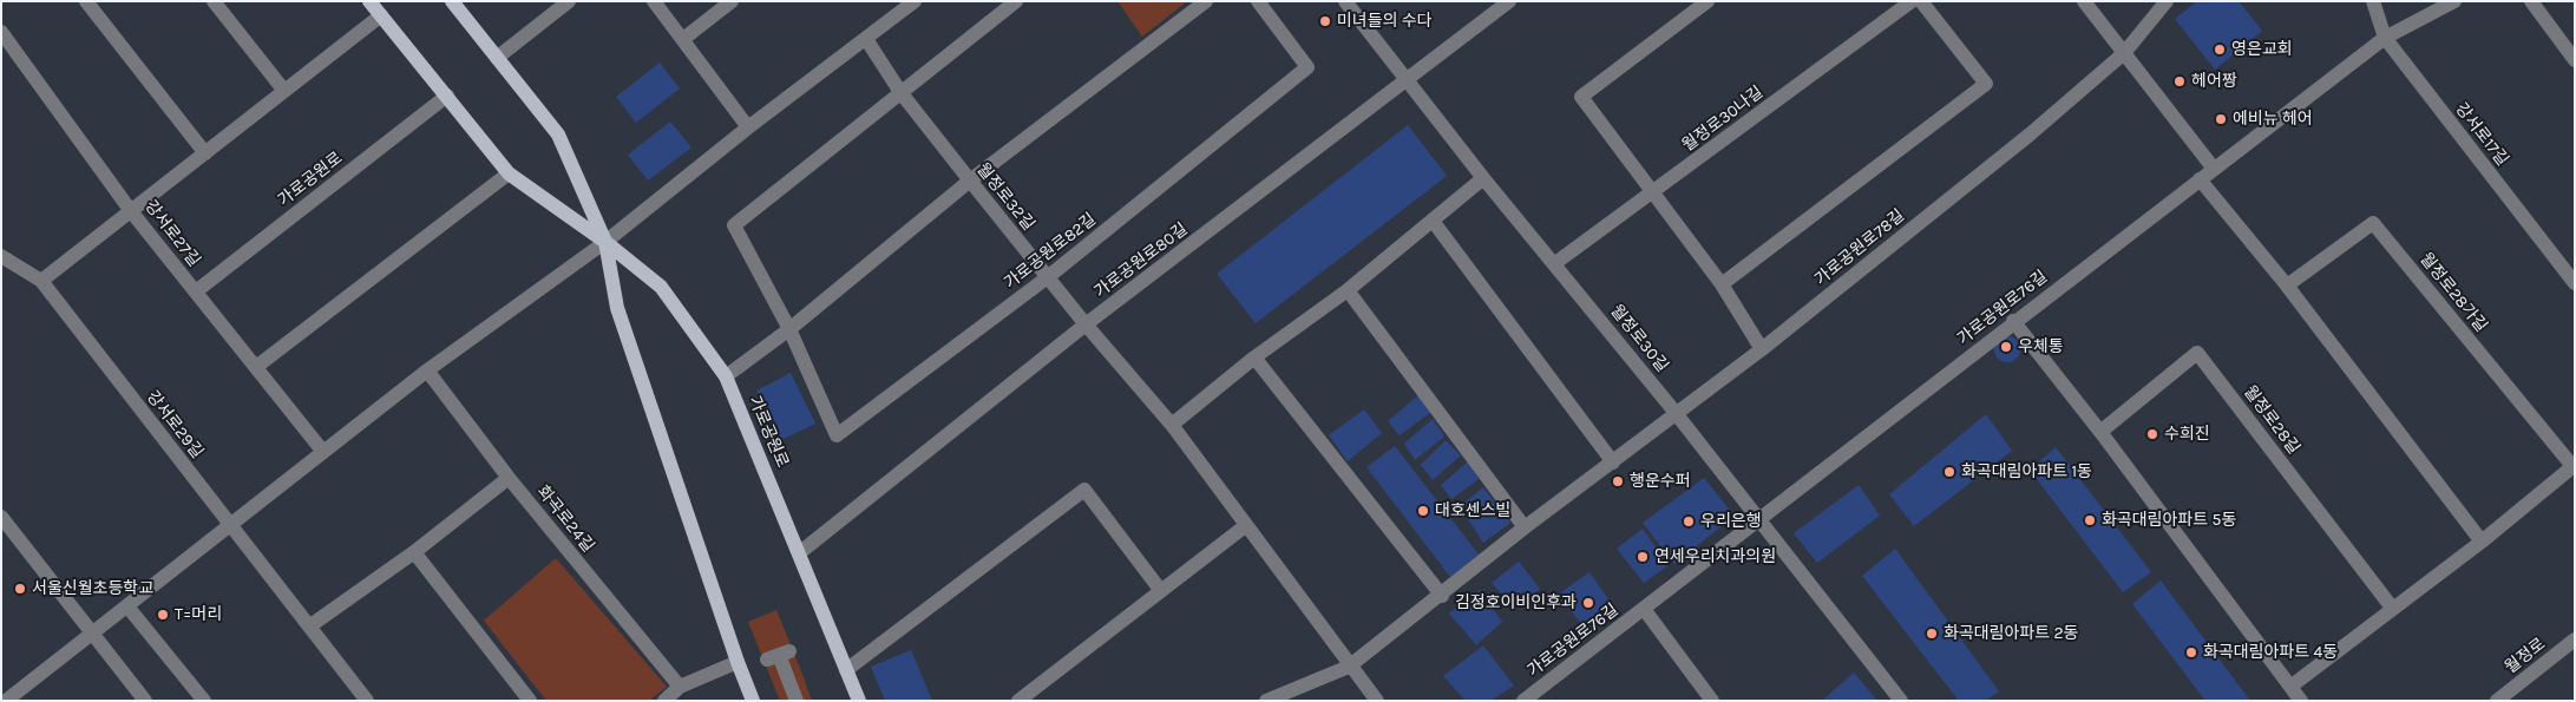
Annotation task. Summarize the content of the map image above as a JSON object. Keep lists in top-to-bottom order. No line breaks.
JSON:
{"streets":{"main road":["가로공원로"],"street":["월정로30나길","강서로17길","월정로32길","강서로27길","가로공원로78길","가로공원로82길","가로공원로80길","월정로28가길","가로공원로76길","월정로30길","월정로28길","강서로29길","화곡로24길","월정로"]},"crossings":[["월정로30나길","월정로30길"],["강서로17길","가로공원로76길"],["가로공원로","강서로27길"],["가로공원로","가로공원로80길"],["월정로32길","가로공원로78길"],["월정로32길","가로공원로82길"],["월정로32길","가로공원로80길"],["가로공원로78길","월정로30길"],["가로공원로80길","월정로30길"],["월정로28가길","월정로28길"],["가로공원로76길","월정로30길"]],"places":["미녀들의 수다","영은교회","헤어짱","에비뉴 헤어","우체통","수희진","화곡대림아파트 1동","행운수퍼","대호센스빌","화곡대림아파트 5동","우리은행","연세우리치과의원","서울신월초등학교","김정호이비인후과","T=머리","화곡대림아파트 2동","화곡대림아파트 4동"]}
